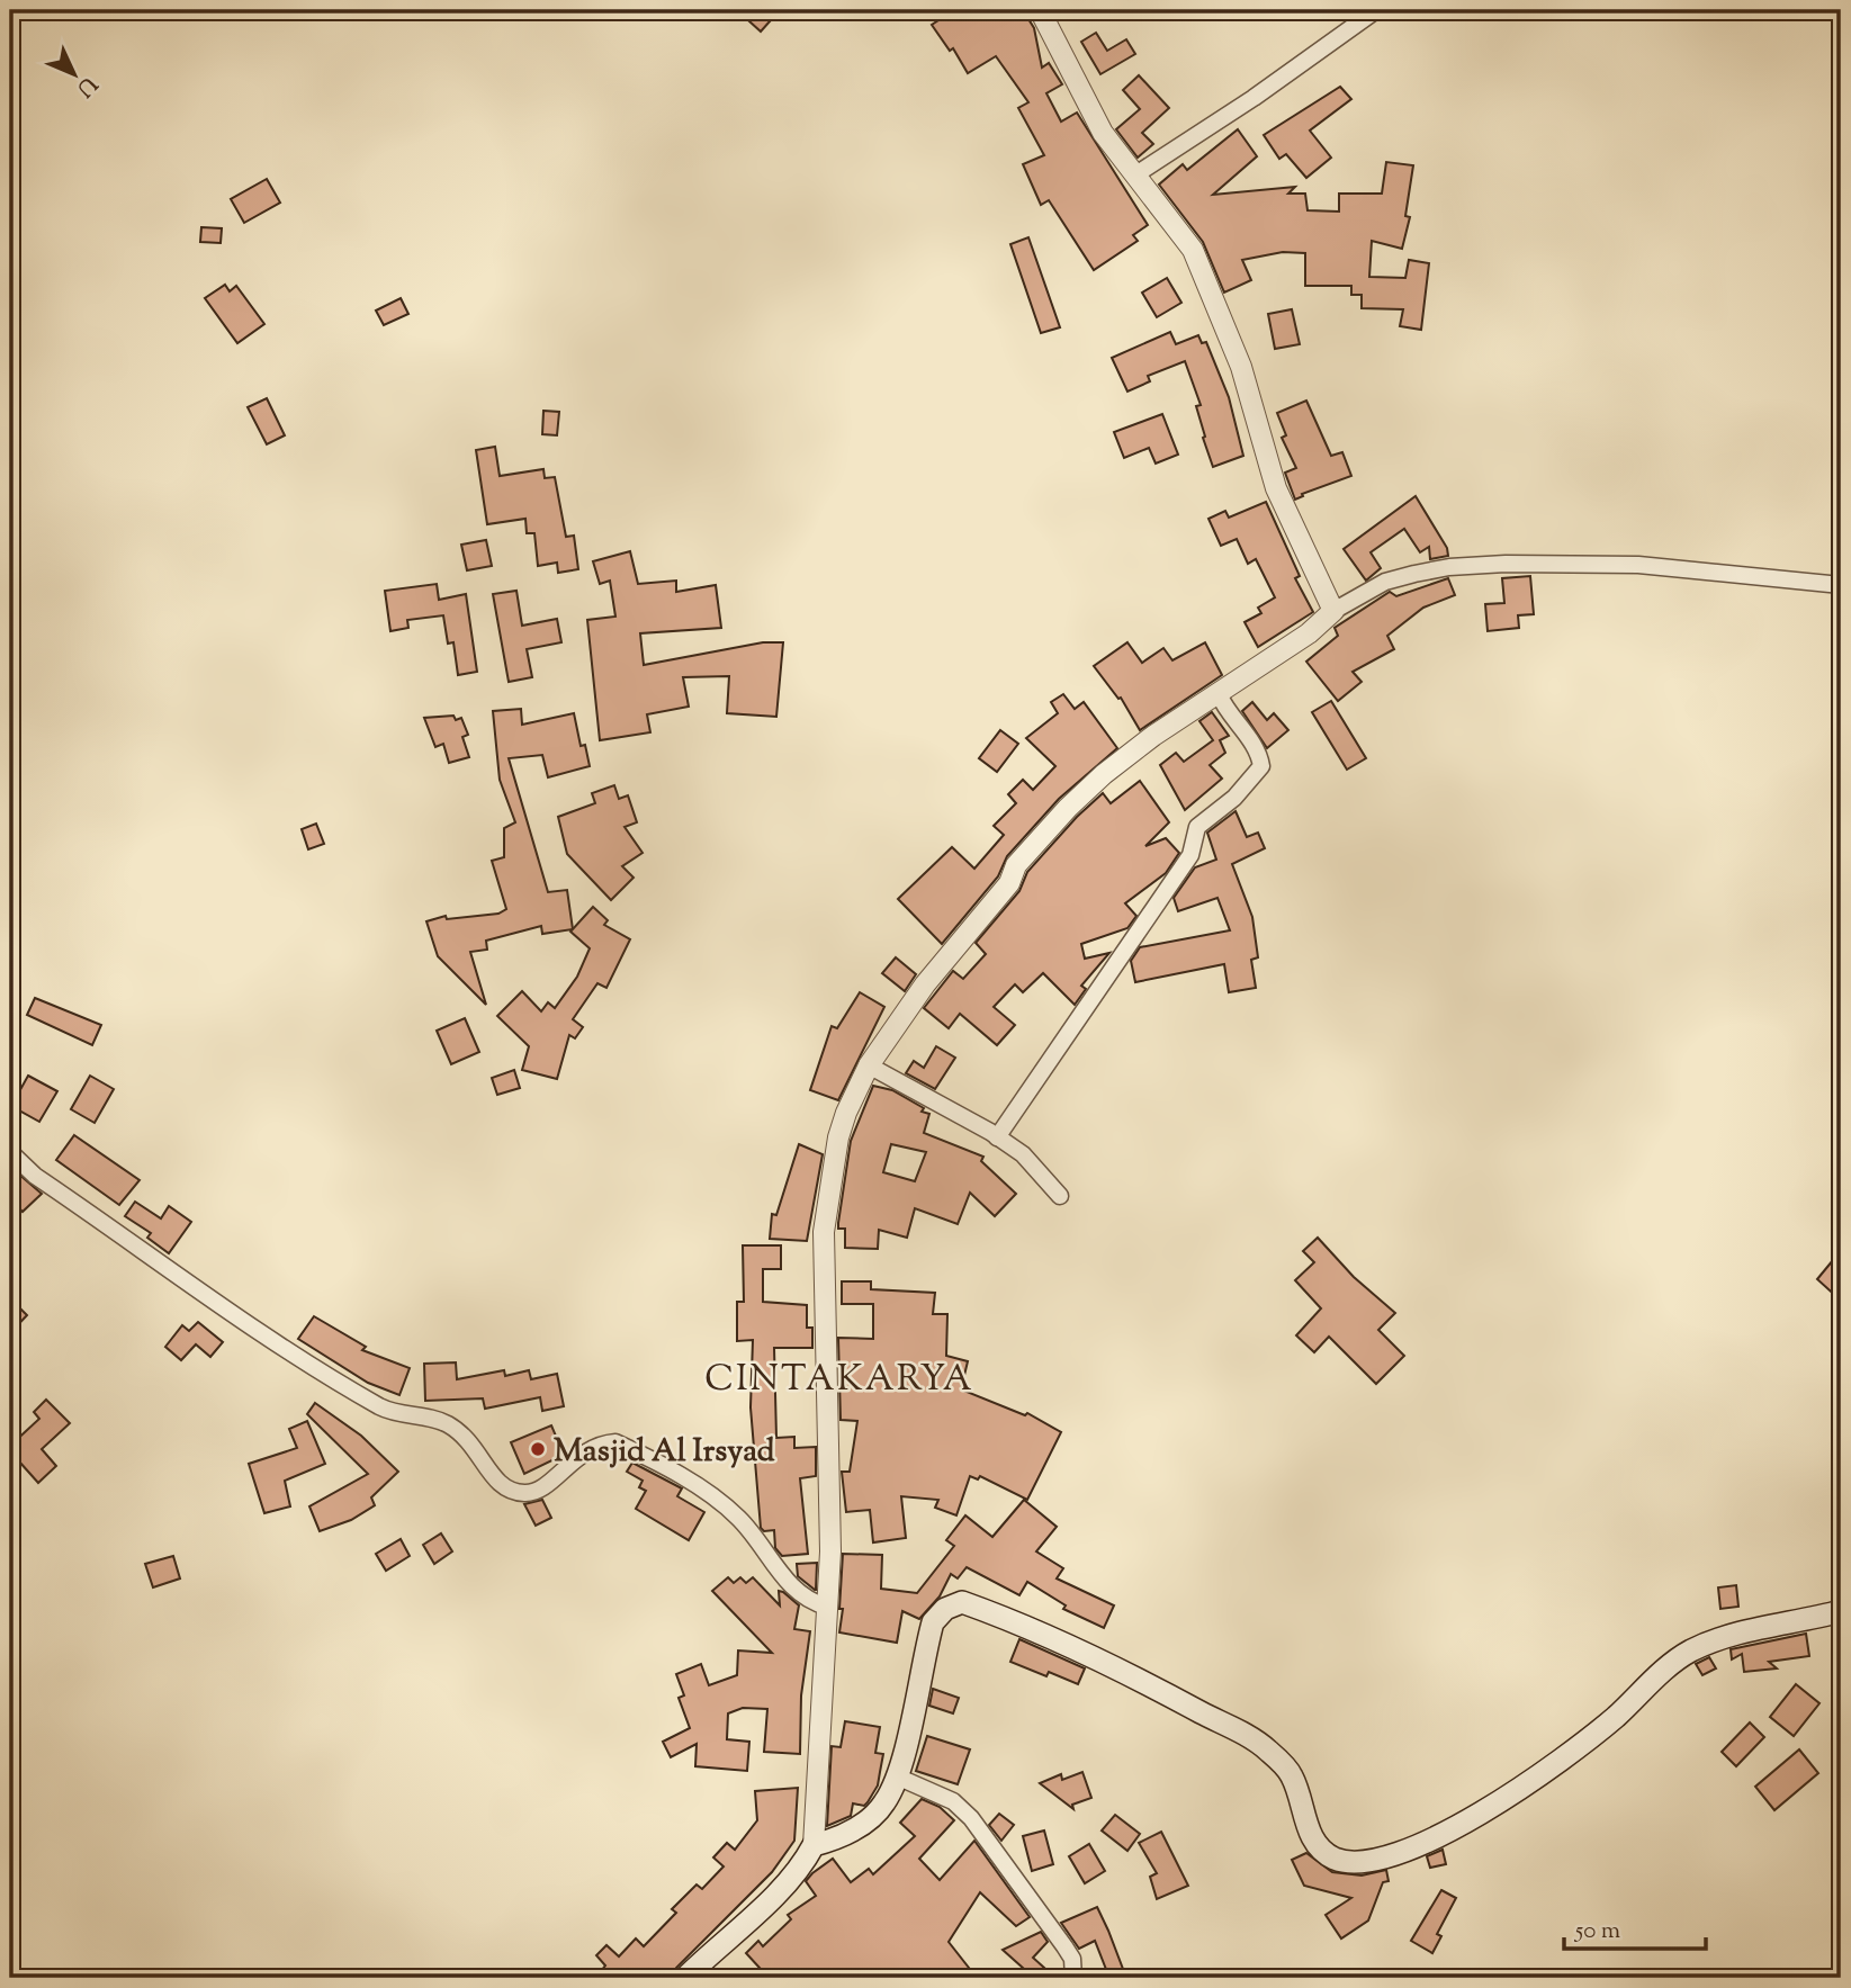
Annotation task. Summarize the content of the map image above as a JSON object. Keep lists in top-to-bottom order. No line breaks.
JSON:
{"districts":["CINTAKARYA"],"places":["Masjid Al Irsyad"],"scale_bar":"50 m","north":"bottom right"}
